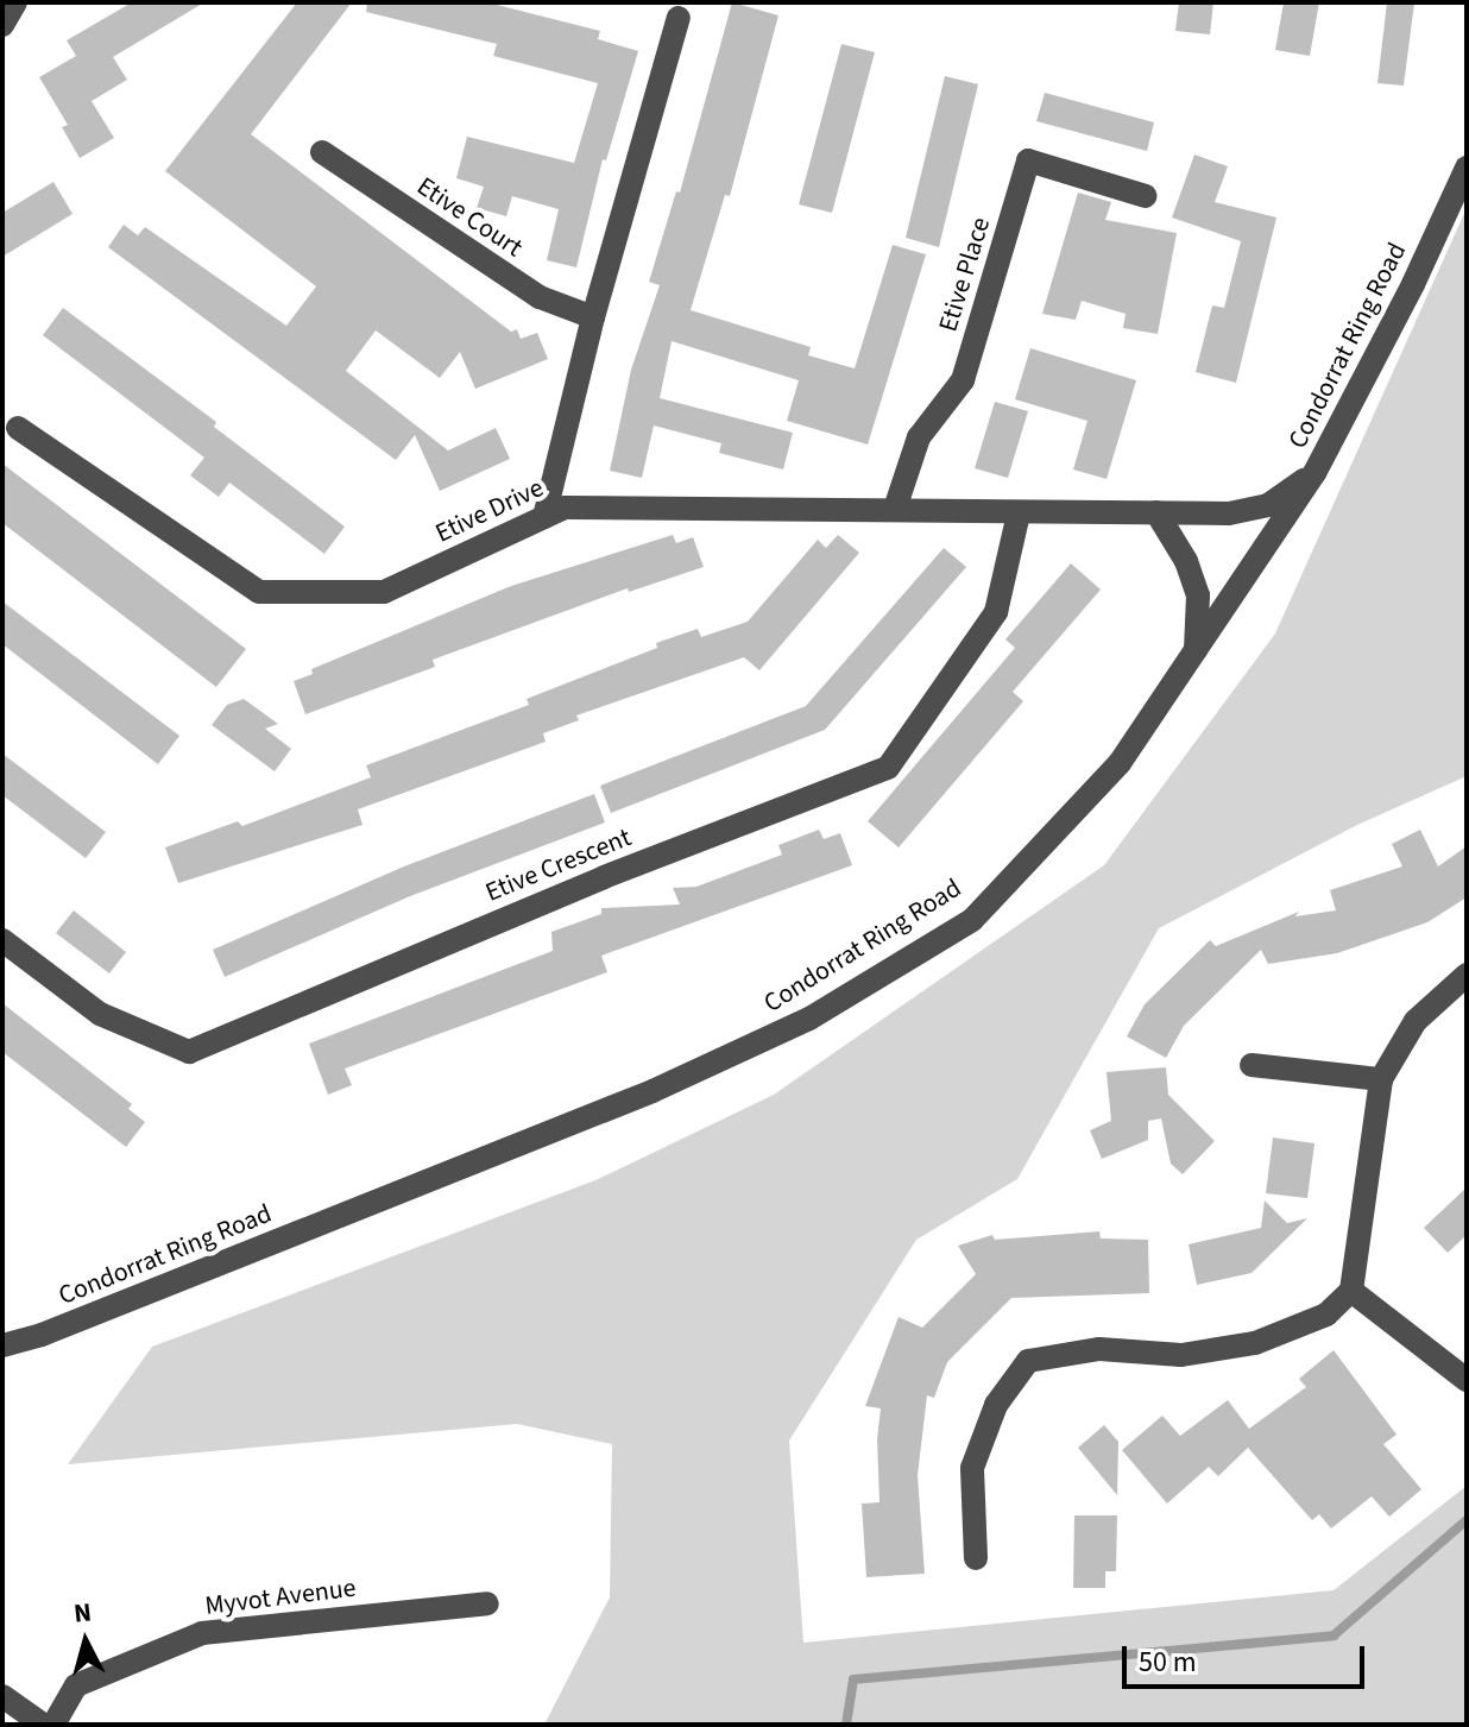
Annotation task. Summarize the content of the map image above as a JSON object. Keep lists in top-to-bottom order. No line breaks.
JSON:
{"streets":{"street":["Etive Court","Etive Place","Condorrat Ring Road","Etive Drive","Etive Crescent","Myvot Avenue"]},"crossings":[["Etive Place","Etive Drive"],["Condorrat Ring Road","Etive Drive"],["Etive Drive","Etive Crescent"]],"scale_bar":"50 m","north":"top"}
